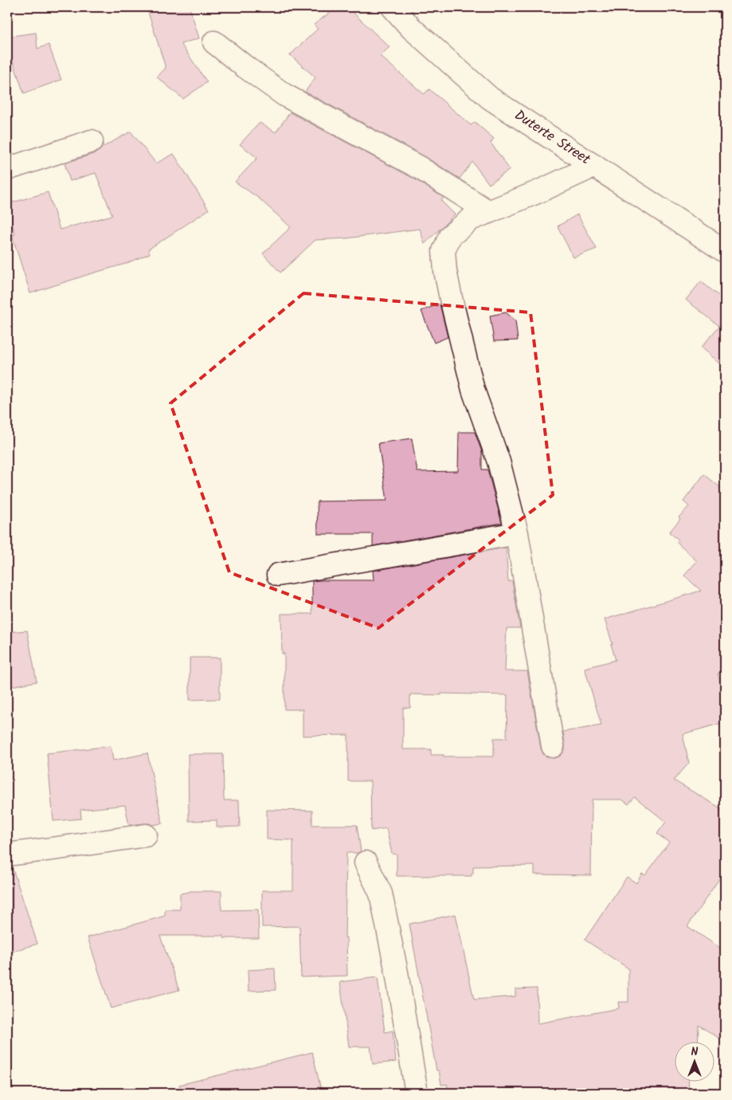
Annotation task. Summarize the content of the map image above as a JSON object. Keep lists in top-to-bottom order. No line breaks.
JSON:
{"streets":{"street":["Duterte Street"]},"north":"top"}
